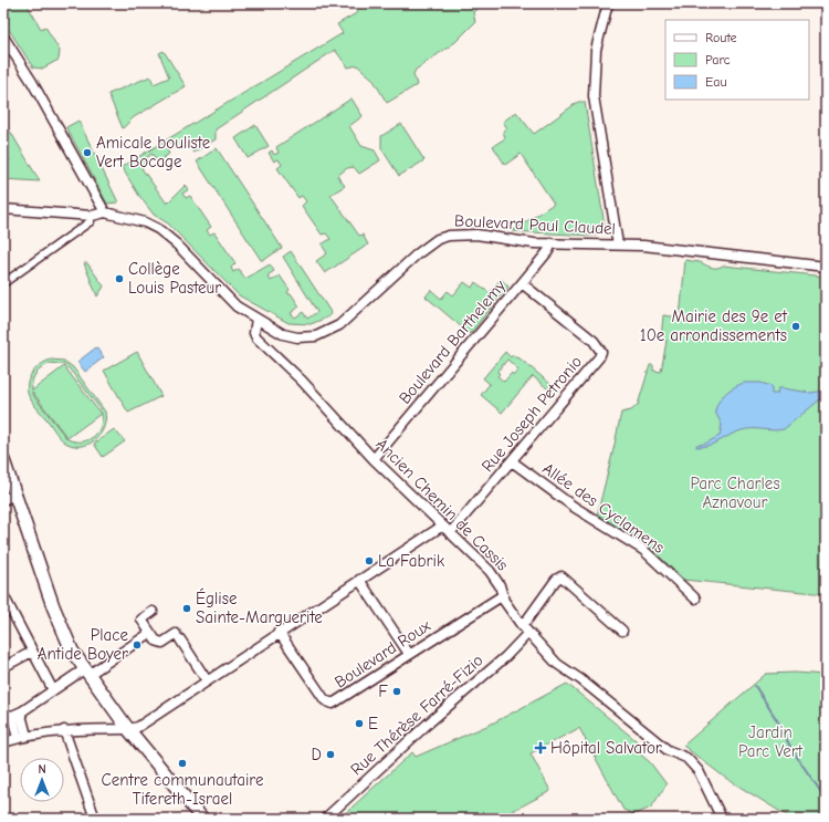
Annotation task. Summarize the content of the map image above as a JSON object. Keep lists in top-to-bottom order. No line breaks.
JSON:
{"streets":{"street":["Boulevard Paul Claudel","Boulevard Barthelemy","Rue Joseph Petronio","Ancien Chemin de Cassis","Allée des Cyclamens","Boulevard Roux","Rue Thérèse Farré-Fizio"]},"crossings":[["Boulevard Paul Claudel","Boulevard Barthelemy"],["Boulevard Paul Claudel","Ancien Chemin de Cassis"],["Boulevard Barthelemy","Rue Joseph Petronio"],["Boulevard Barthelemy","Ancien Chemin de Cassis"],["Rue Joseph Petronio","Ancien Chemin de Cassis"],["Rue Joseph Petronio","Allée des Cyclamens"],["Ancien Chemin de Cassis","Boulevard Roux"],["Ancien Chemin de Cassis","Rue Thérèse Farré-Fizio"]],"parks":["Parc Charles Aznavour","Jardin Parc Vert"],"places":{"other":["Amicale bouliste Vert Bocage","Collège Louis Pasteur","Mairie des 9e et 10e arrondissements","La Fabrik","Église Sainte-Marguerite","Place Antide Boyer","F","E","D","Centre communautaire Tifereth-Israel"],"health":["Hôpital Salvator"]},"legend":["Route","Parc","Eau"],"north":"top"}
